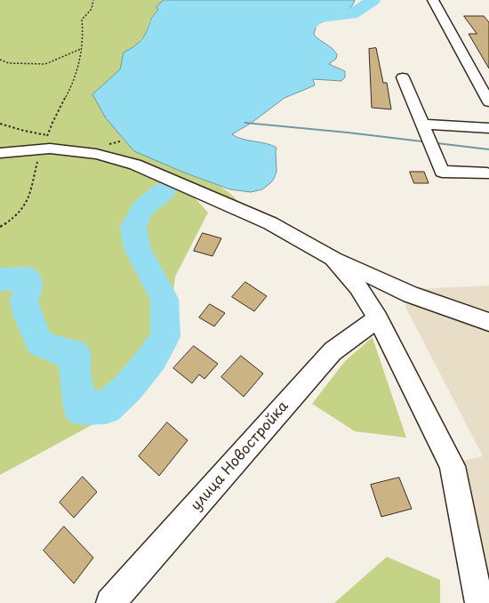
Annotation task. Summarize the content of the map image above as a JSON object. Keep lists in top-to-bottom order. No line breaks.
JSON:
{"streets":{"street":["улица Новостройка"]}}
